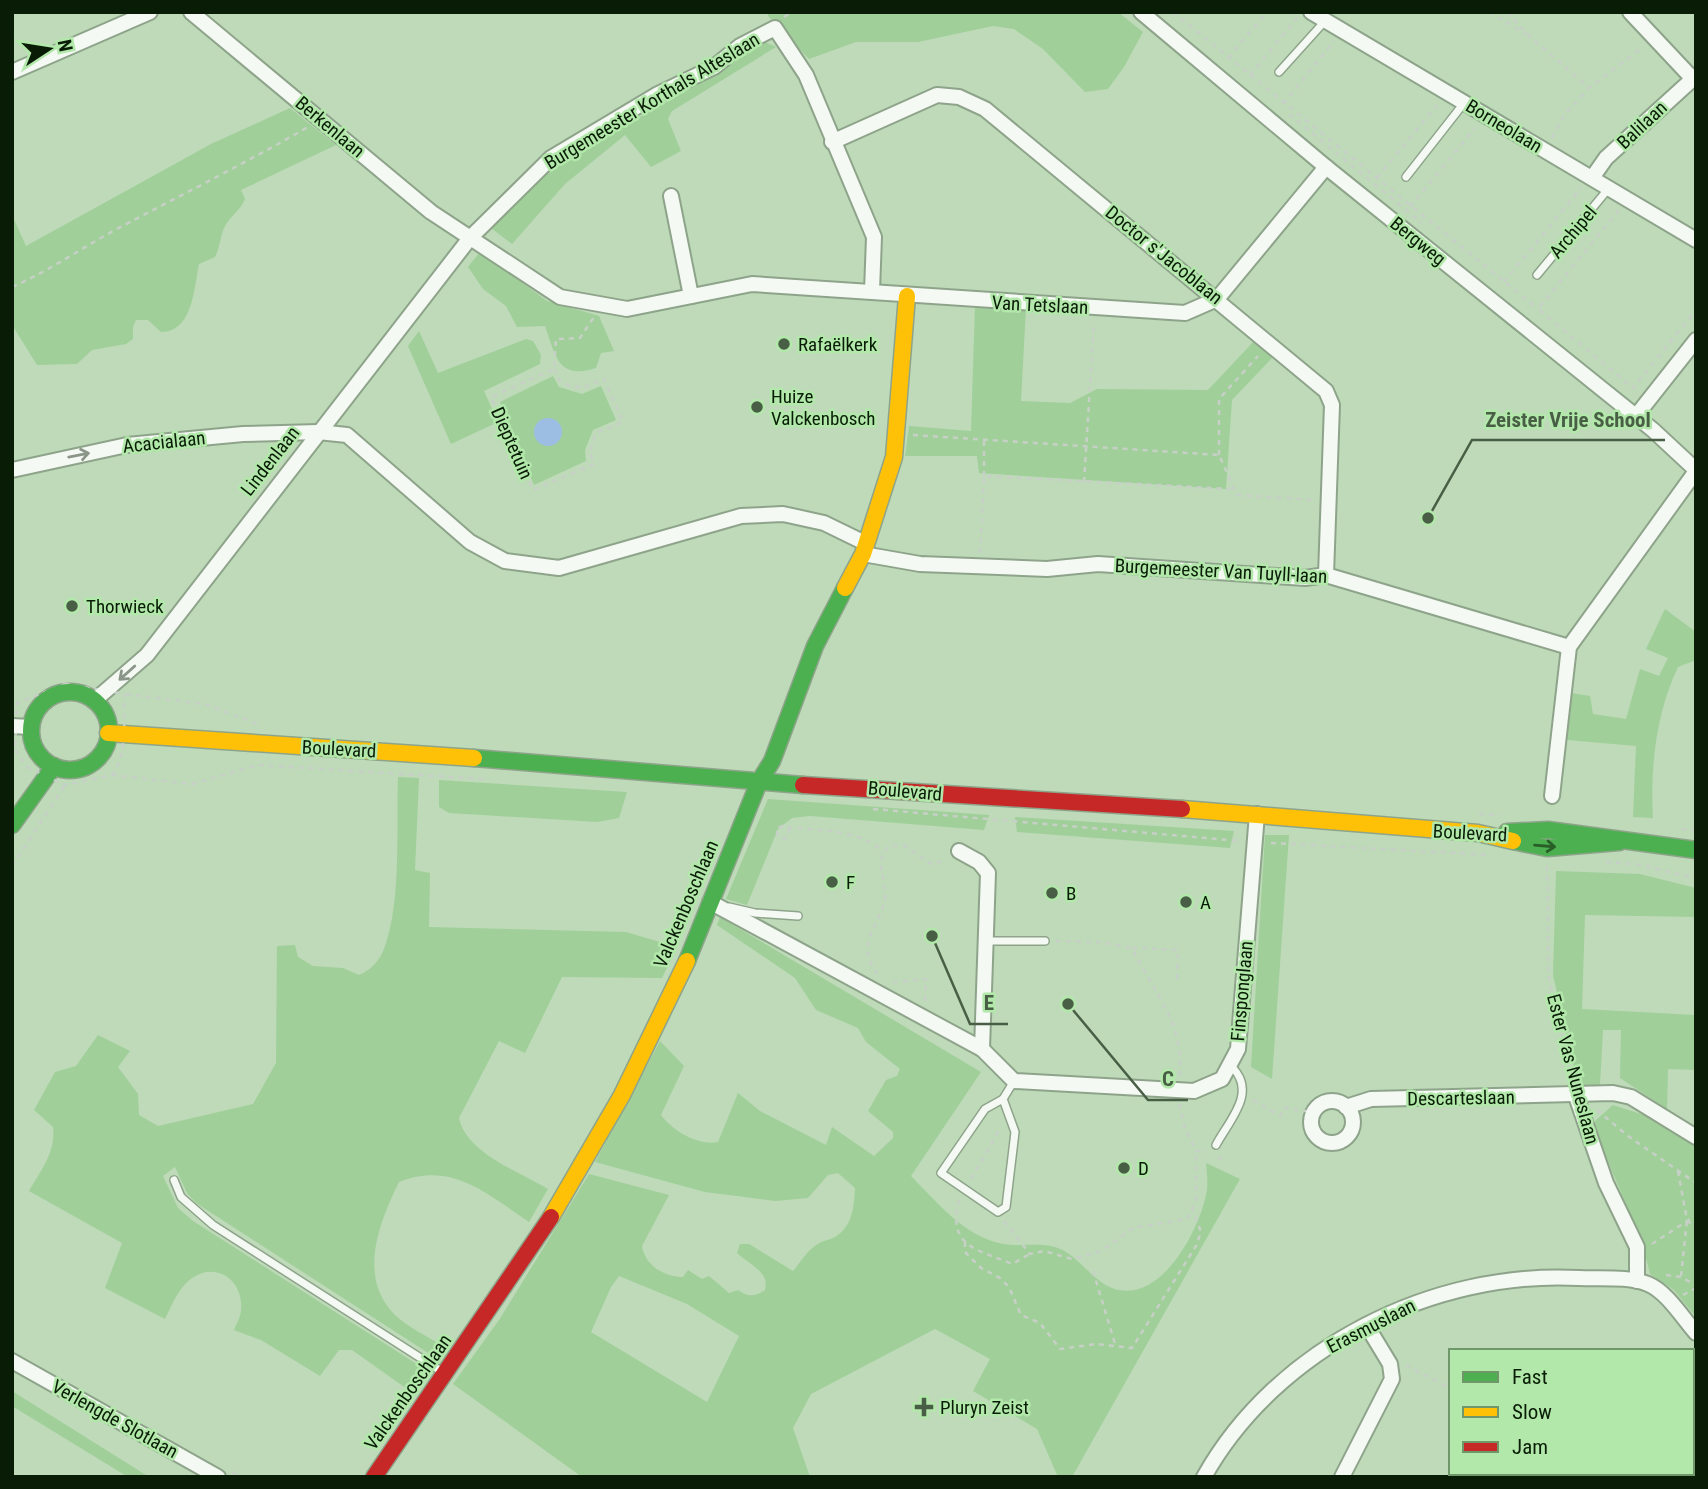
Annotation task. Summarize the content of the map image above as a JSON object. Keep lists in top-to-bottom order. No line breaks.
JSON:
{"streets":{"street":["Burgemeester Korthals Alteslaan","Balilaan","Borneolaan","Berkenlaan","Bergweg","Doctor s'Jacoblaan","Van Tetslaan","Acacialaan","Lindenlaan","Burgemeester Van Tuyll-laan","Boulevard","Valckenboschlaan","Finsponglaan","Ester Vas Nuneslaan","Descarteslaan","Erasmuslaan","Verlengde Slotlaan"],"lane":["Archipel"],"path":["Dieptetuin"]},"crossings":[["Burgemeester Korthals Alteslaan","Berkenlaan"],["Burgemeester Korthals Alteslaan","Doctor s'Jacoblaan"],["Burgemeester Korthals Alteslaan","Van Tetslaan"],["Burgemeester Korthals Alteslaan","Lindenlaan"],["Balilaan","Borneolaan"],["Borneolaan","Archipel"],["Berkenlaan","Van Tetslaan"],["Berkenlaan","Lindenlaan"],["Bergweg","Van Tetslaan"],["Doctor s'Jacoblaan","Van Tetslaan"],["Doctor s'Jacoblaan","Burgemeester Van Tuyll-laan"],["Van Tetslaan","Lindenlaan"],["Van Tetslaan","Valckenboschlaan"],["Acacialaan","Lindenlaan"],["Acacialaan","Burgemeester Van Tuyll-laan"],["Lindenlaan","Burgemeester Van Tuyll-laan"],["Lindenlaan","Boulevard"],["Burgemeester Van Tuyll-laan","Valckenboschlaan"],["Boulevard","Valckenboschlaan"],["Boulevard","Finsponglaan"],["Boulevard","Ester Vas Nuneslaan"],["Ester Vas Nuneslaan","Descarteslaan"],["Ester Vas Nuneslaan","Erasmuslaan"]],"one_way":["Acacialaan","Lindenlaan"],"places":{"other":["Rafaëlkerk","Huize Valckenbosch","Zeister Vrije School","Thorwieck","F","B","A","E","C","D"],"health":["Pluryn Zeist"]},"legend":["Fast","Slow","Jam"],"north":"right"}
